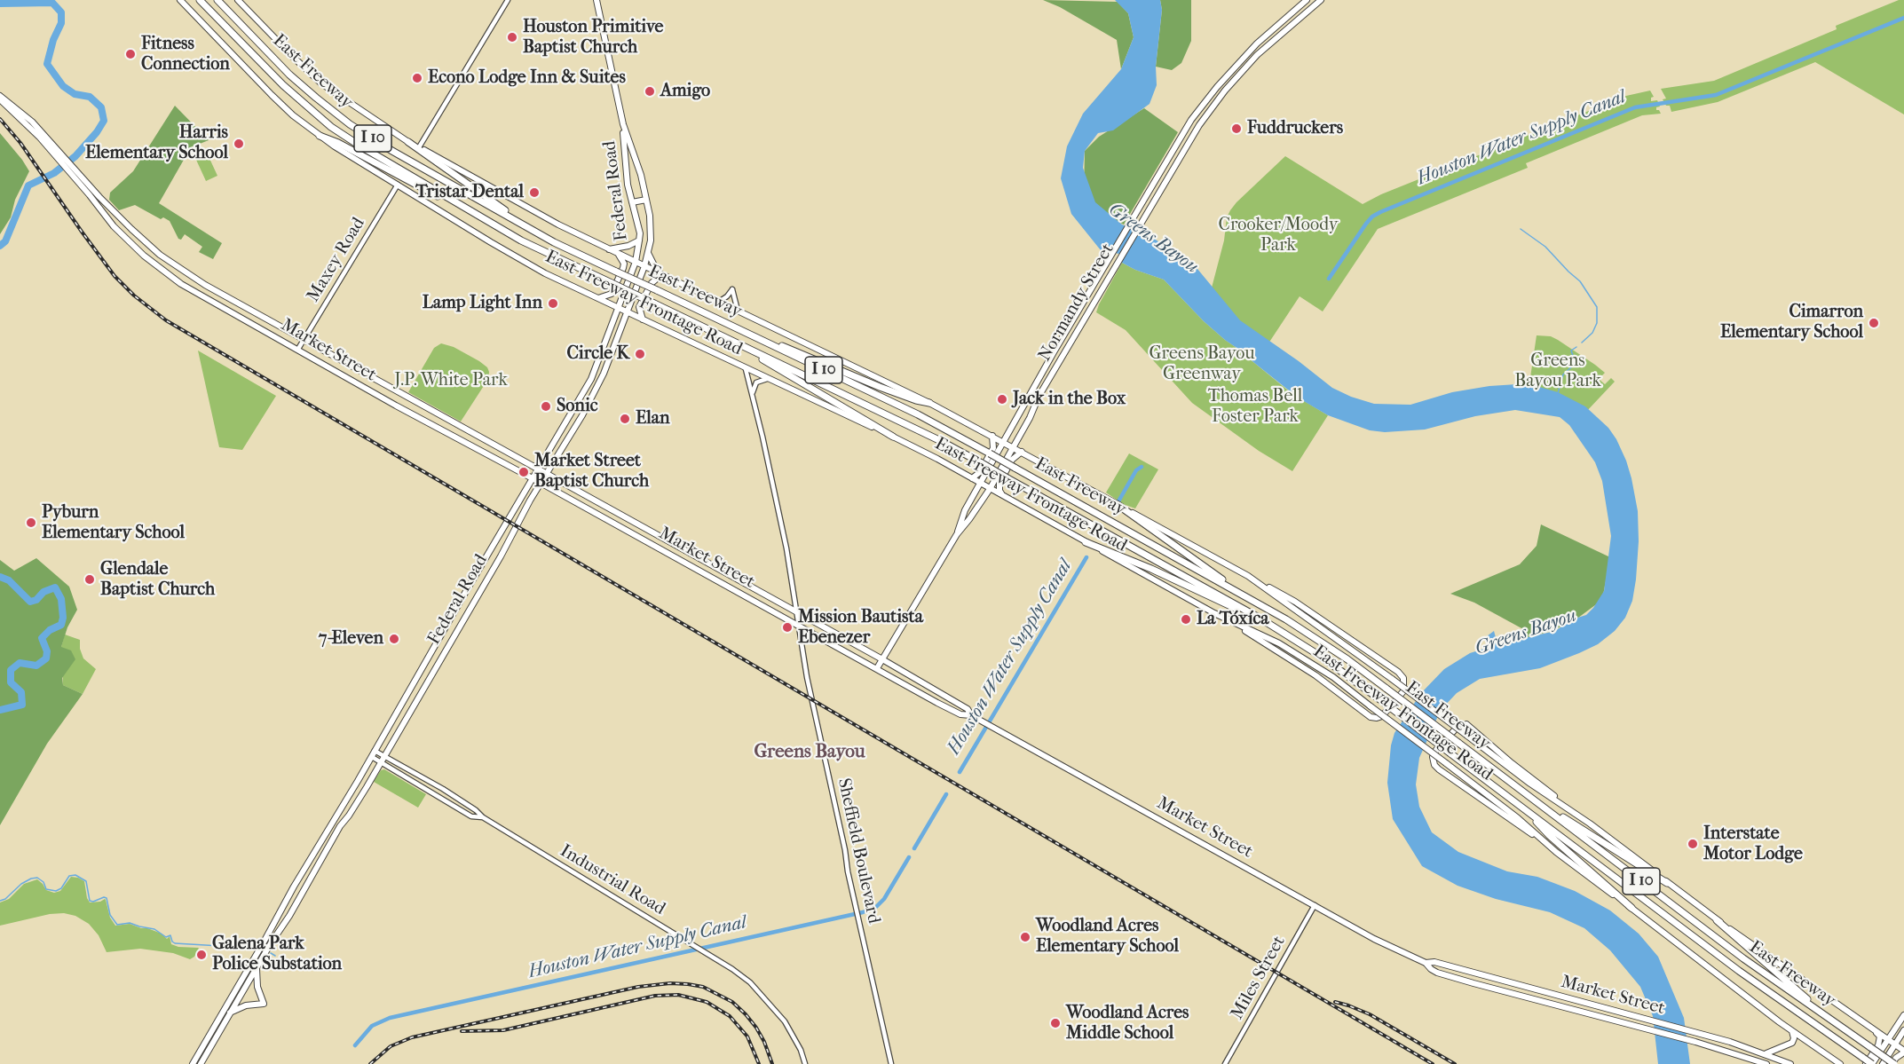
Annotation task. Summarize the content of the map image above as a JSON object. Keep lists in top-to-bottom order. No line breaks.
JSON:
{"streets":{"highway":["East Freeway","I 10"],"main road":["Federal Road","Normandy Street","East Freeway Frontage Road","Market Street"],"street":["Maxey Road","Sheffield Boulevard","Industrial Road","Miles Street"]},"crossings":[["Federal Road","East Freeway Frontage Road"],["Federal Road","Market Street"],["Federal Road","Industrial Road"],["Maxey Road","East Freeway Frontage Road"],["Maxey Road","Market Street"],["Normandy Street","East Freeway Frontage Road"],["Normandy Street","Market Street"],["East Freeway Frontage Road","Sheffield Boulevard"],["Market Street","Sheffield Boulevard"],["Market Street","Miles Street"]],"districts":["Greens Bayou"],"water":["Houston Water Supply Canal","Greens Bayou"],"parks":["Crooker/Moody Park","Greens Bayou Greenway","Greens Bayou Park","J.P. White Park","Thomas Bell Foster Park"],"places":["Houston Primitive Baptist Church","Fitness Connection","Econo Lodge Inn & Suites","Amigo","Fuddruckers","Harris Elementary School","Tristar Dental","Lamp Light Inn","Cimarron Elementary School","Circle K","Jack in the Box","Sonic","Elan","Market Street Baptist Church","Pyburn Elementary School","Glendale Baptist Church","La Tóxíca","Mission Bautista Ebenezer","7-Eleven","Interstate Motor Lodge","Woodland Acres Elementary School","Galena Park Police Substation","Woodland Acres Middle School"]}
